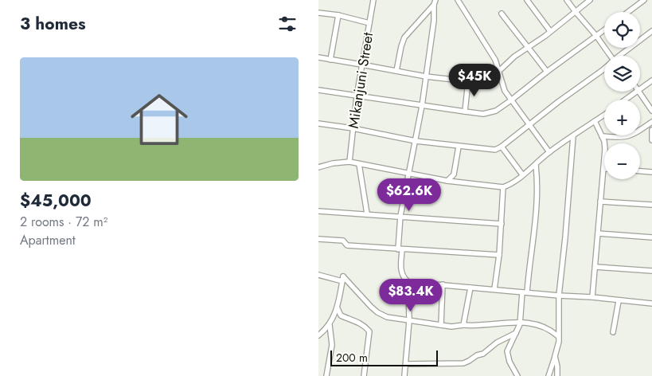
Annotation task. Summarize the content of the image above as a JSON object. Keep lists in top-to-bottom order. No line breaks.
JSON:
{"streets":{"street":["Mikanjuni Street"]},"scale_bar":"200 m","page":{"heading":"3 homes","map_buttons":["+","−"],"list":[{"name":"$45,000","note":"2 rooms · 72 m² · Apartment"}],"price":["$45K","$62.6K","$83.4K"],"scale":"200 m"}}
